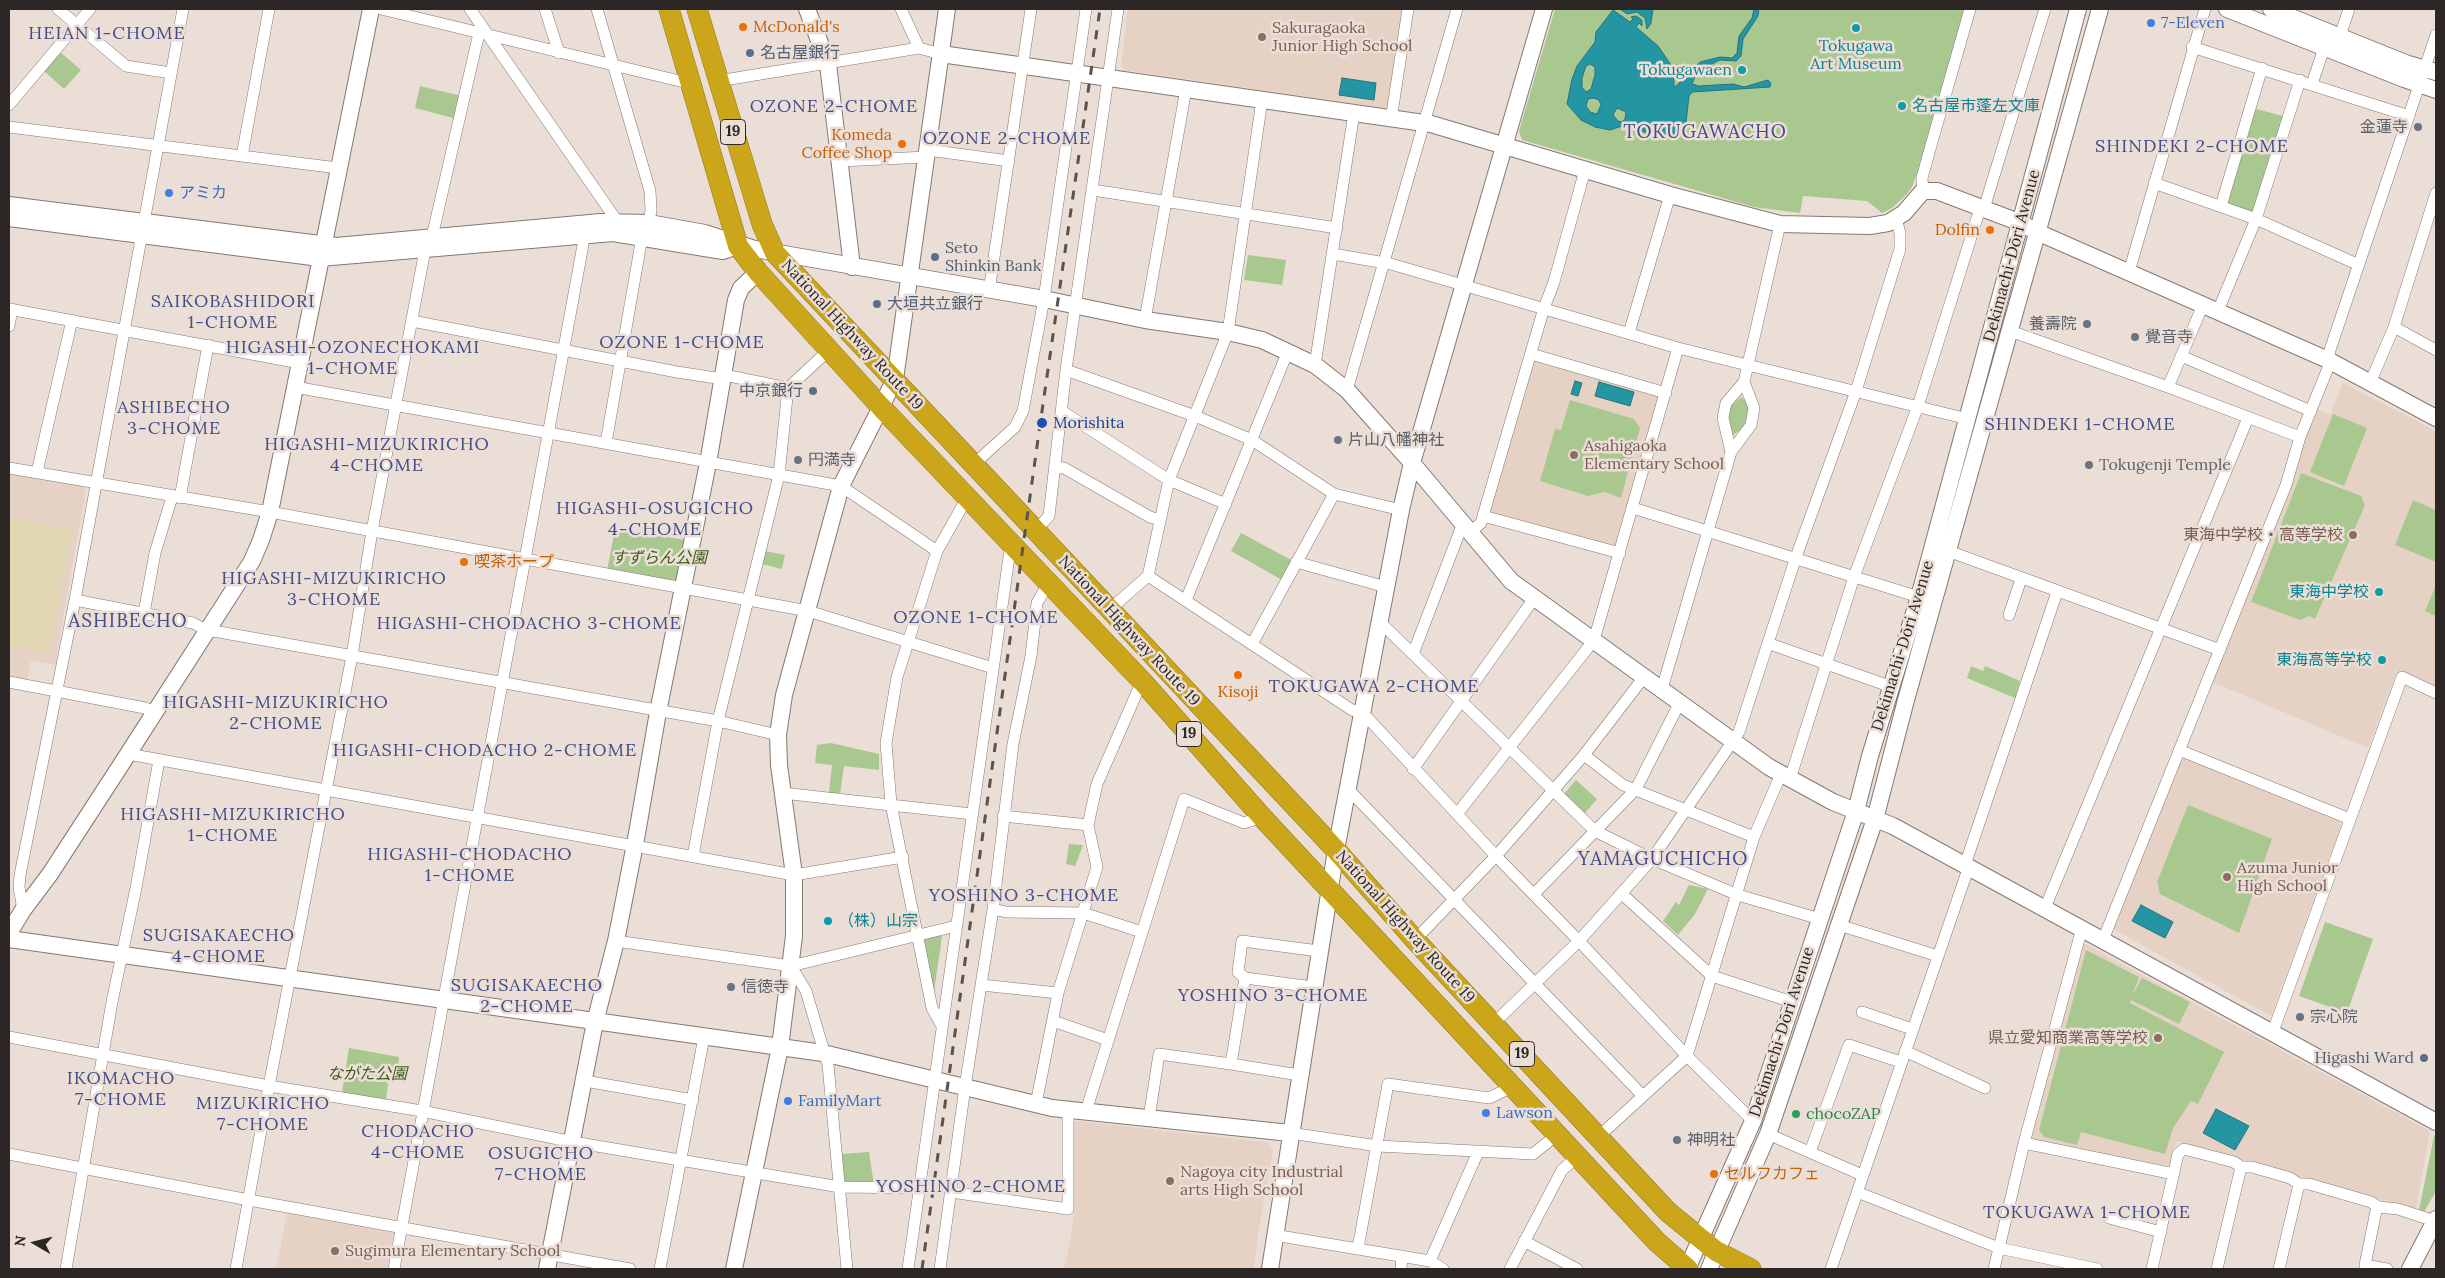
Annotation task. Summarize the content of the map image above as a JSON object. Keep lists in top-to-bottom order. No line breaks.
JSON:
{"streets":{"highway":["19","National Highway Route 19"],"street":["Dekimachi-Dōri Avenue"]},"crossings":[["Dekimachi-Dōri Avenue","National Highway Route 19"]],"districts":["HEIAN 1-CHOME","OZONE 2-CHOME","TOKUGAWACHO","OZONE 2-CHOME","SHINDEKI 2-CHOME","SAIKOBASHIDORI 1-CHOME","OZONE 1-CHOME","HIGASHI-OZONECHOKAMI 1-CHOME","ASHIBECHO 3-CHOME","SHINDEKI 1-CHOME","HIGASHI-MIZUKIRICHO 4-CHOME","HIGASHI-OSUGICHO 4-CHOME","HIGASHI-MIZUKIRICHO 3-CHOME","OZONE 1-CHOME","ASHIBECHO","HIGASHI-CHODACHO 3-CHOME","TOKUGAWA 2-CHOME","HIGASHI-MIZUKIRICHO 2-CHOME","HIGASHI-CHODACHO 2-CHOME","HIGASHI-MIZUKIRICHO 1-CHOME","HIGASHI-CHODACHO 1-CHOME","YAMAGUCHICHO","YOSHINO 3-CHOME","SUGISAKAECHO 4-CHOME","SUGISAKAECHO 2-CHOME","YOSHINO 3-CHOME","IKOMACHO 7-CHOME","MIZUKIRICHO 7-CHOME","CHODACHO 4-CHOME","OSUGICHO 7-CHOME","YOSHINO 2-CHOME","TOKUGAWA 1-CHOME"],"parks":["すずらん公園","ながた公園"],"places":["7-Eleven","McDonald's","Tokugawa Art Museum","Sakuragaoka Junior High School","名古屋銀行","Tokugawaen","名古屋市蓬左文庫","金蓮寺","Komeda Coffee Shop","アミカ","Dolfin","Seto Shinkin Bank","大垣共立銀行","養壽院","覺音寺","中京銀行","Morishita","片山八幡神社","Asahigaoka Elementary School","円満寺","Tokugenji Temple","東海中学校・高等学校","喫茶ホープ","東海中学校","東海高等学校","Kisoji","Azuma Junior High School","（株）山宗","信徳寺","宗心院","県立愛知商業高等学校","Higashi Ward","FamilyMart","Lawson","chocoZAP","神明社","セルフカフェ","Nagoya city Industrial arts High School","Sugimura Elementary School"],"north":"left"}
